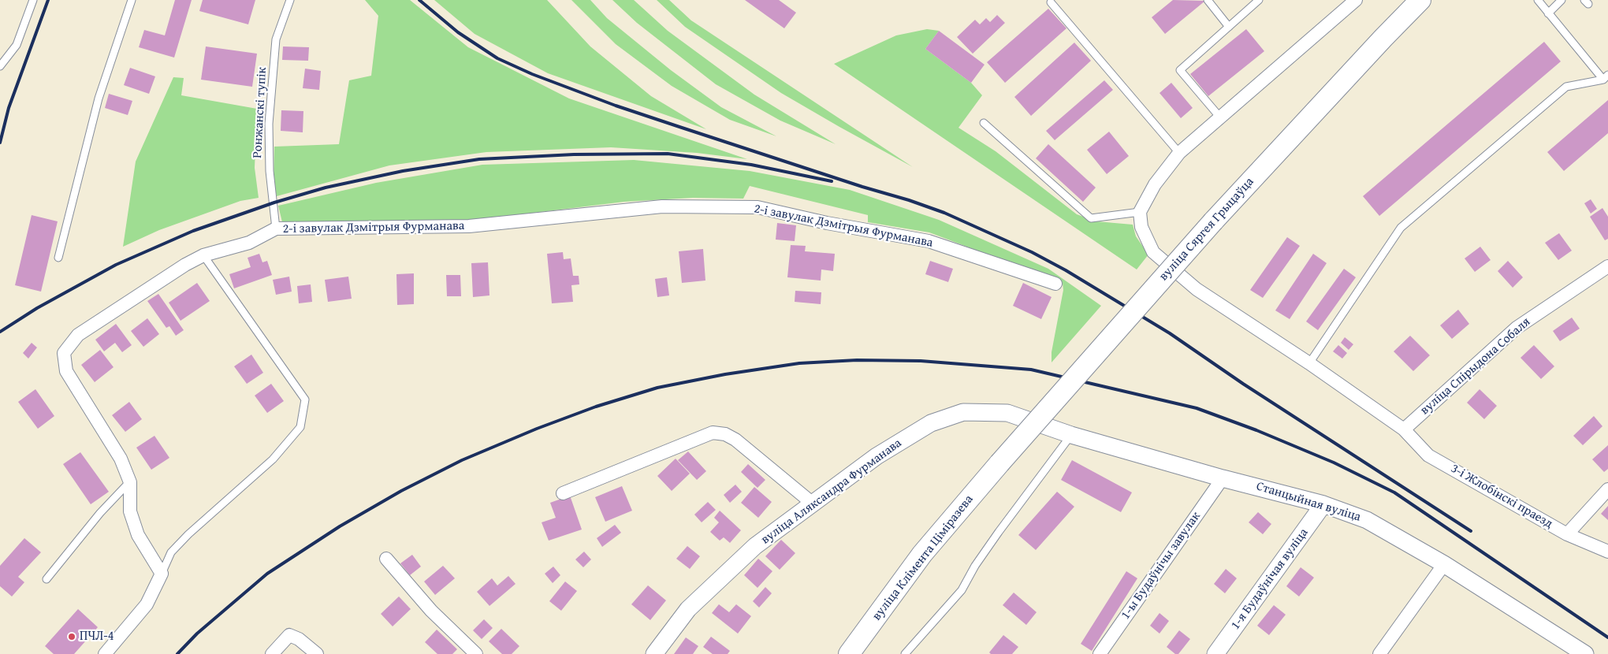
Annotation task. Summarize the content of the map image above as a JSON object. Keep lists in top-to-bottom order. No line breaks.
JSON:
{"streets":{"main road":["вуліца Сяргея Грыцаўца","вуліца Клімента Ціміразева"],"street":["2-і завулак Дзмітрыя Фурманава","вуліца Спірыдона Собаля","вуліца Аляксандра Фурманава","3-і Жлобінскі праезд","Станцыйная вуліца","1-ы Будаўнічы завулак","1-я Будаўнічая вуліца"],"lane":["Ронжанскі тупік"]},"crossings":[["Ронжанскі тупік","2-і завулак Дзмітрыя Фурманава"],["вуліца Сяргея Грыцаўца","вуліца Клімента Ціміразева"],["вуліца Спірыдона Собаля","3-і Жлобінскі праезд"],["вуліца Аляксандра Фурманава","Станцыйная вуліца"],["Станцыйная вуліца","1-ы Будаўнічы завулак"],["Станцыйная вуліца","1-я Будаўнічая вуліца"]],"places":["ПЧЛ-4"]}
